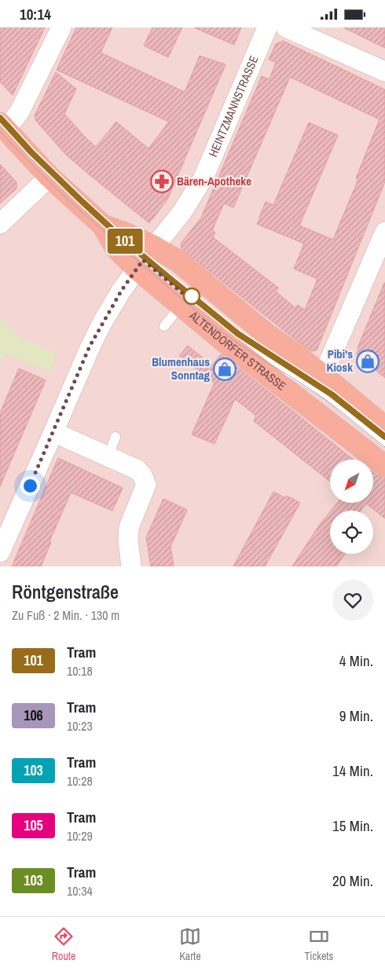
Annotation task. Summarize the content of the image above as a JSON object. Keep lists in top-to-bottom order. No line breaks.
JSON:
{"streets":{"main road":["ALTENDORFER STRASSE"],"street":["HEINTZMANNSTRASSE"]},"crossings":[["HEINTZMANNSTRASSE","ALTENDORFER STRASSE"]],"places":{"pharmacy":["Bären-Apotheke"],"shop":["Pibi's Kiosk","Blumenhaus Sonntag"]},"lines":["tram line 101"],"north":"bottom left","page":{"status":"10:14","on_map":"101","heading":["Röntgenstraße","Zu Fuß · 2 Min. · 130 m"],"list":[{"mark":"101","name":"Tram","note":"10:18","value":"4 Min."},{"mark":"106","name":"Tram","note":"10:23","value":"9 Min."},{"mark":"103","name":"Tram","note":"10:28","value":"14 Min."},{"mark":"105","name":"Tram","note":"10:29","value":"15 Min."},{"mark":"103","name":"Tram","note":"10:34","value":"20 Min."}],"tabs":["Route","Karte","Tickets"]}}
